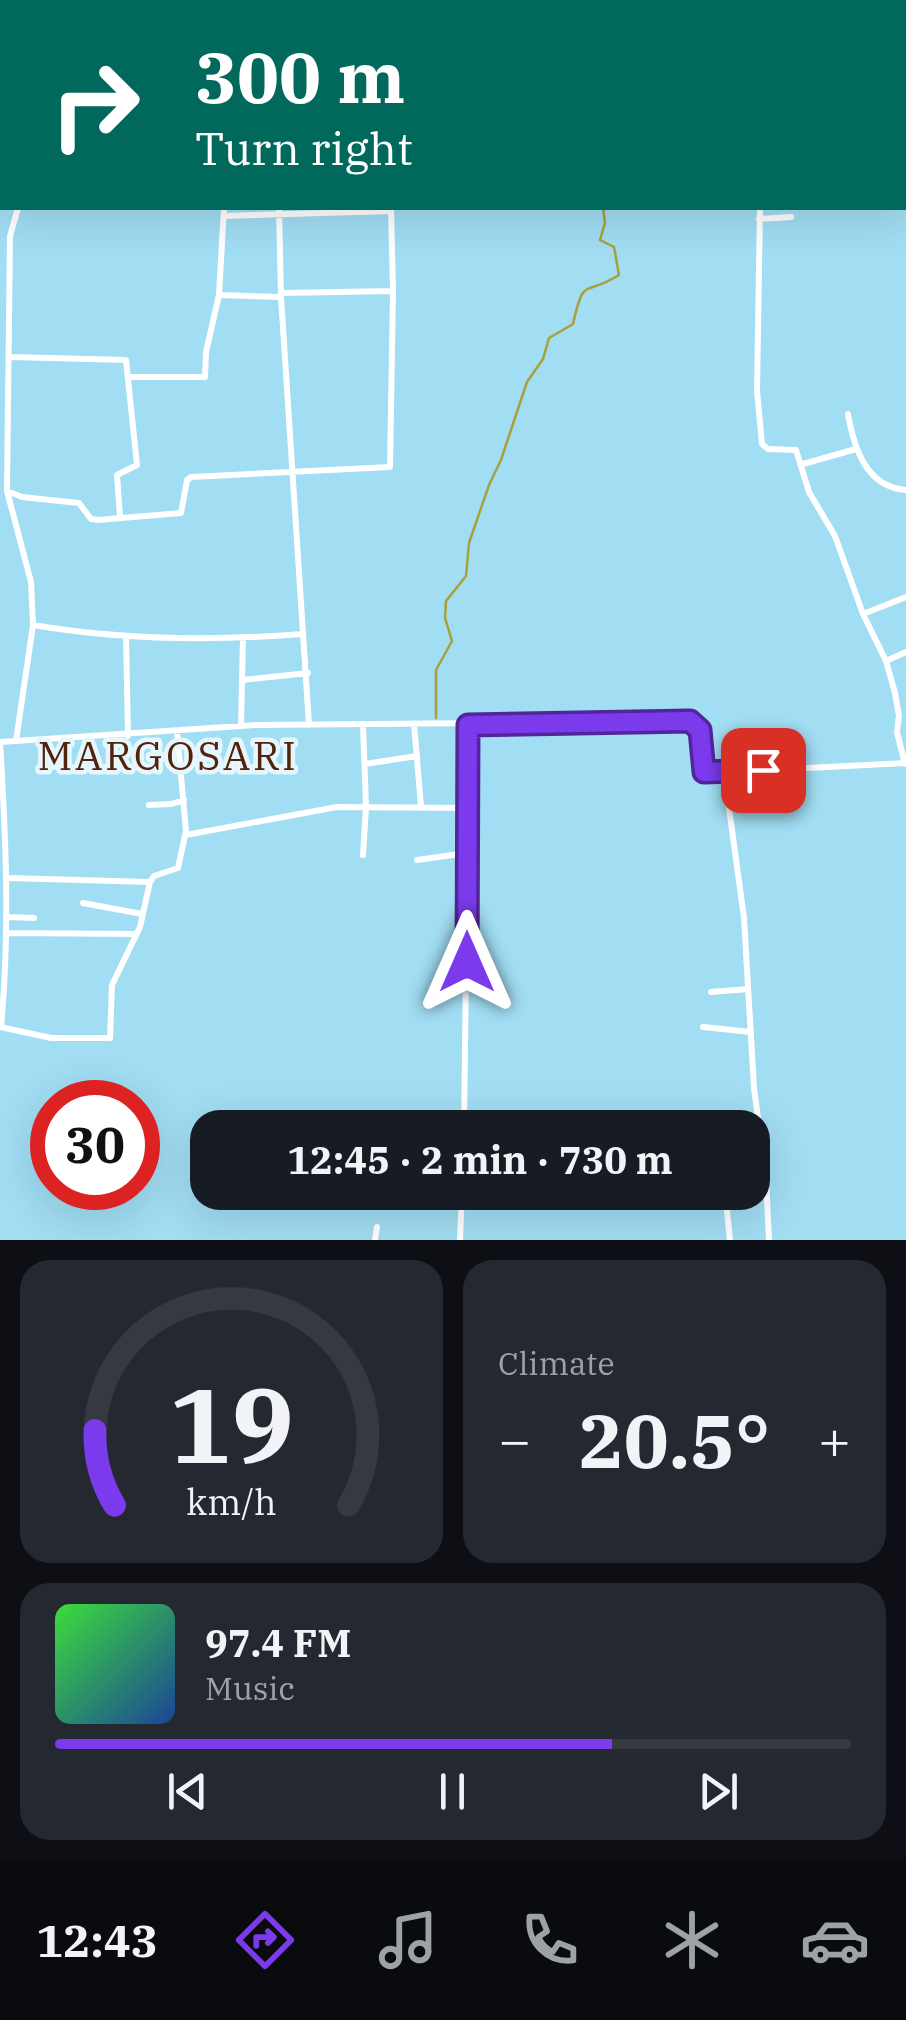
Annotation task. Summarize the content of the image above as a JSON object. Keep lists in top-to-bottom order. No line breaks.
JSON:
{"districts":["MARGOSARI"],"page":{"turn":["300 m","Turn right"],"limit":"30","trip":"12:45 · 2 min · 730 m","tile":"Climate","heat":["−","20.5°","+"],"song":["97.4 FM","Music"],"tabs":"12:43","gauge":["19","km/h"]}}
